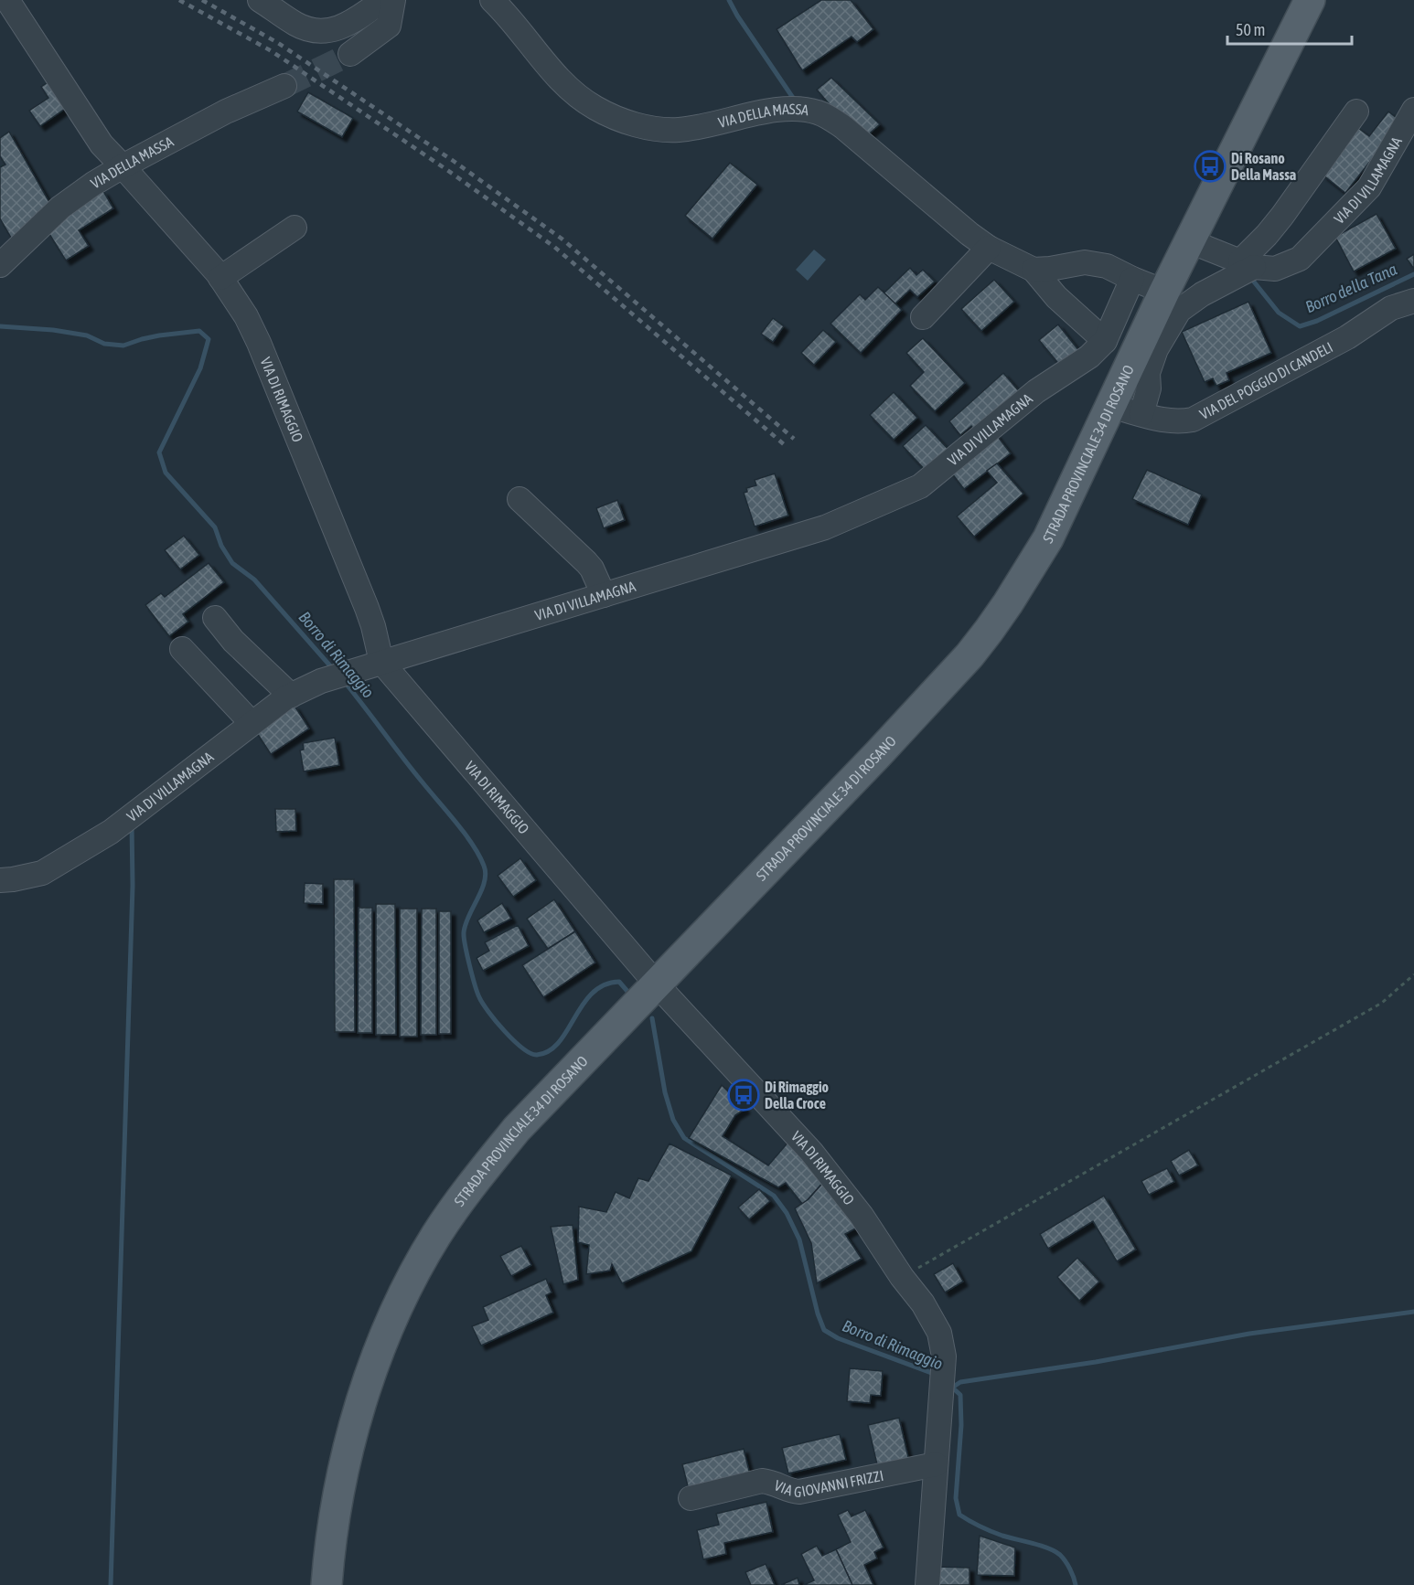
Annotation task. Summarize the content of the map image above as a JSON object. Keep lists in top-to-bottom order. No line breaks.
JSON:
{"streets":{"main road":["STRADA PROVINCIALE 34 DI ROSANO"],"street":["VIA DELLA MASSA","VIA DI VILLAMAGNA","VIA DEL POGGIO DI CANDELI","VIA DI RIMAGGIO","VIA GIOVANNI FRIZZI"]},"crossings":[["VIA DELLA MASSA","VIA DI VILLAMAGNA"],["VIA DELLA MASSA","VIA DI RIMAGGIO"],["VIA DI VILLAMAGNA","VIA DEL POGGIO DI CANDELI"],["VIA DI VILLAMAGNA","VIA DI RIMAGGIO"],["VIA DI VILLAMAGNA","STRADA PROVINCIALE 34 DI ROSANO"],["VIA DEL POGGIO DI CANDELI","STRADA PROVINCIALE 34 DI ROSANO"],["VIA DI RIMAGGIO","STRADA PROVINCIALE 34 DI ROSANO"],["VIA DI RIMAGGIO","VIA GIOVANNI FRIZZI"]],"water":["Borro della Tana","Borro di Rimaggio"],"places":{"bus stop":["Di Rosano Della Massa","Di Rimaggio Della Croce"]},"scale_bar":"50 m"}
